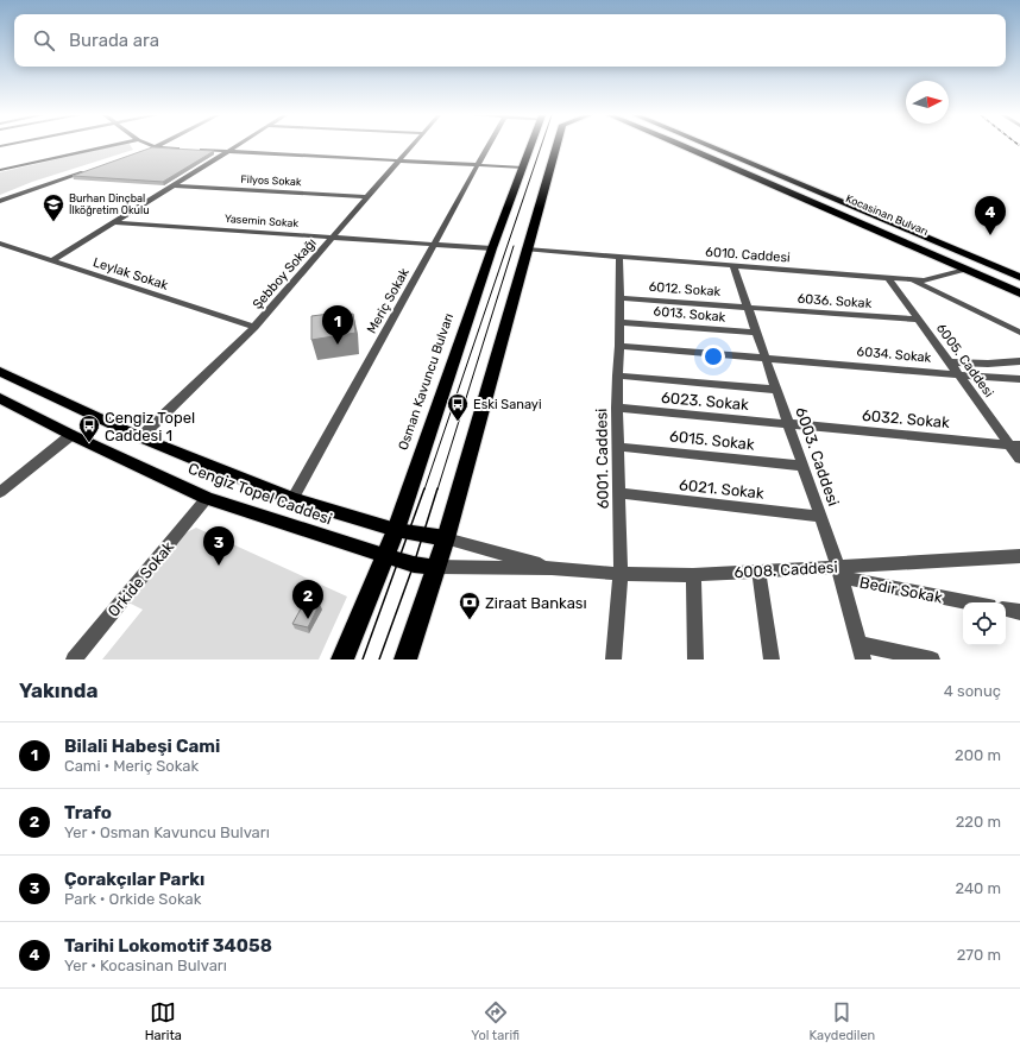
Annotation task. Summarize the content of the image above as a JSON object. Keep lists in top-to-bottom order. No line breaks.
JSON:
{"streets":{"highway":["Kocasinan Bulvarı","Osman Kavuncu Bulvarı"],"main road":["Cengiz Topel Caddesi"],"street":["Filyos Sokak","Yasemin Sokak","6010. Caddesi","Leylak Sokak","Şebboy Sokağı","6012. Sokak","Meriç Sokak","6036. Sokak","6013. Sokak","6034. Sokak","6005. Caddesi","6023. Sokak","6032. Sokak","6015. Sokak","6003. Caddesi","6001. Caddesi","6021. Sokak","6008. Caddesi","Orkide Sokak","Bedir Sokak"]},"crossings":[["Filyos Sokak","Şebboy Sokağı"],["Yasemin Sokak","Şebboy Sokağı"],["Yasemin Sokak","Meriç Sokak"],["Yasemin Sokak","Osman Kavuncu Bulvarı"],["6010. Caddesi","6005. Caddesi"],["6010. Caddesi","6003. Caddesi"],["6010. Caddesi","6001. Caddesi"],["Leylak Sokak","Şebboy Sokağı"],["Şebboy Sokağı","Cengiz Topel Caddesi"],["6012. Sokak","6036. Sokak"],["6012. Sokak","6003. Caddesi"],["6012. Sokak","6001. Caddesi"],["Meriç Sokak","Cengiz Topel Caddesi"],["6036. Sokak","6005. Caddesi"],["6036. Sokak","6003. Caddesi"],["6013. Sokak","6003. Caddesi"],["6013. Sokak","6001. Caddesi"],["6034. Sokak","6005. Caddesi"],["6034. Sokak","6003. Caddesi"],["6034. Sokak","6001. Caddesi"],["6005. Caddesi","6032. Sokak"],["Osman Kavuncu Bulvarı","Cengiz Topel Caddesi"],["6023. Sokak","6032. Sokak"],["6023. Sokak","6003. Caddesi"],["6023. Sokak","6001. Caddesi"],["6032. Sokak","6003. Caddesi"],["6015. Sokak","6003. Caddesi"],["6015. Sokak","6001. Caddesi"],["6003. Caddesi","6021. Sokak"],["6003. Caddesi","6008. Caddesi"],["6003. Caddesi","Bedir Sokak"],["6001. Caddesi","6021. Sokak"],["6001. Caddesi","6008. Caddesi"],["Cengiz Topel Caddesi","Orkide Sokak"],["6008. Caddesi","Bedir Sokak"]],"places":{"school or university":["Burhan Dinçbal İlköğretim Okulu"],"bus stop":["Eski Sanayi","Cengiz Topel Caddesi 1"],"bank":["Ziraat Bankası"]},"north":"right","page":{"search":"Burada ara","pins":["4","1","3","2"],"heading":["Yakında","4 sonuç"],"list":[{"mark":"1","name":"Bilali Habeşi Cami","note":"Cami · Meriç Sokak","value":"200 m"},{"mark":"2","name":"Trafo","note":"Yer · Osman Kavuncu Bulvarı","value":"220 m"},{"mark":"3","name":"Çorakçılar Parkı","note":"Park · Orkide Sokak","value":"240 m"},{"mark":"4","name":"Tarihi Lokomotif 34058","note":"Yer · Kocasinan Bulvarı","value":"270 m"}],"nav":["Harita","Yol tarifi","Kaydedilen"]}}
